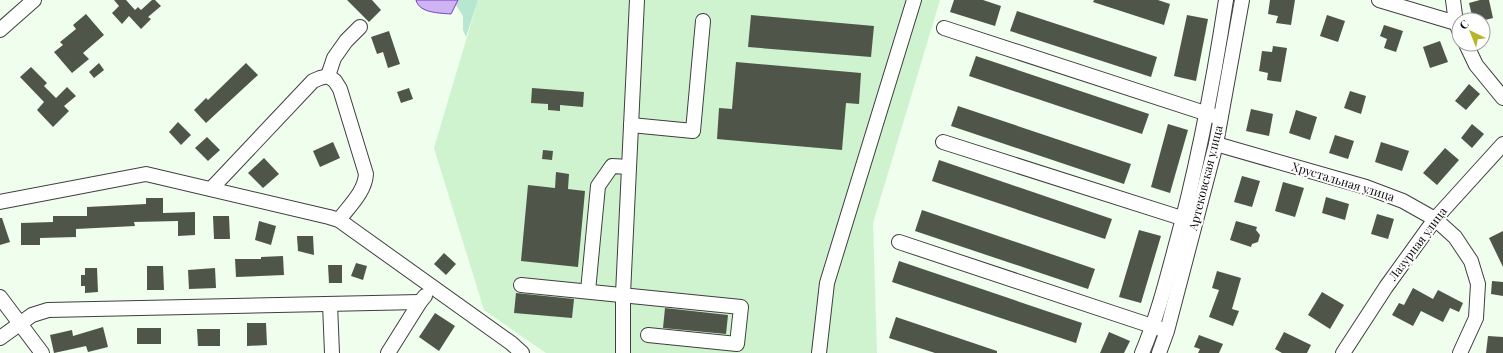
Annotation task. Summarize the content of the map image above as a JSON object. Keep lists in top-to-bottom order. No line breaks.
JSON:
{"streets":{"street":["Артековская улица","Хрустальная улица","Лазурная улица"]},"crossings":[["Артековская улица","Хрустальная улица"],["Хрустальная улица","Лазурная улица"]],"north":"top left"}
